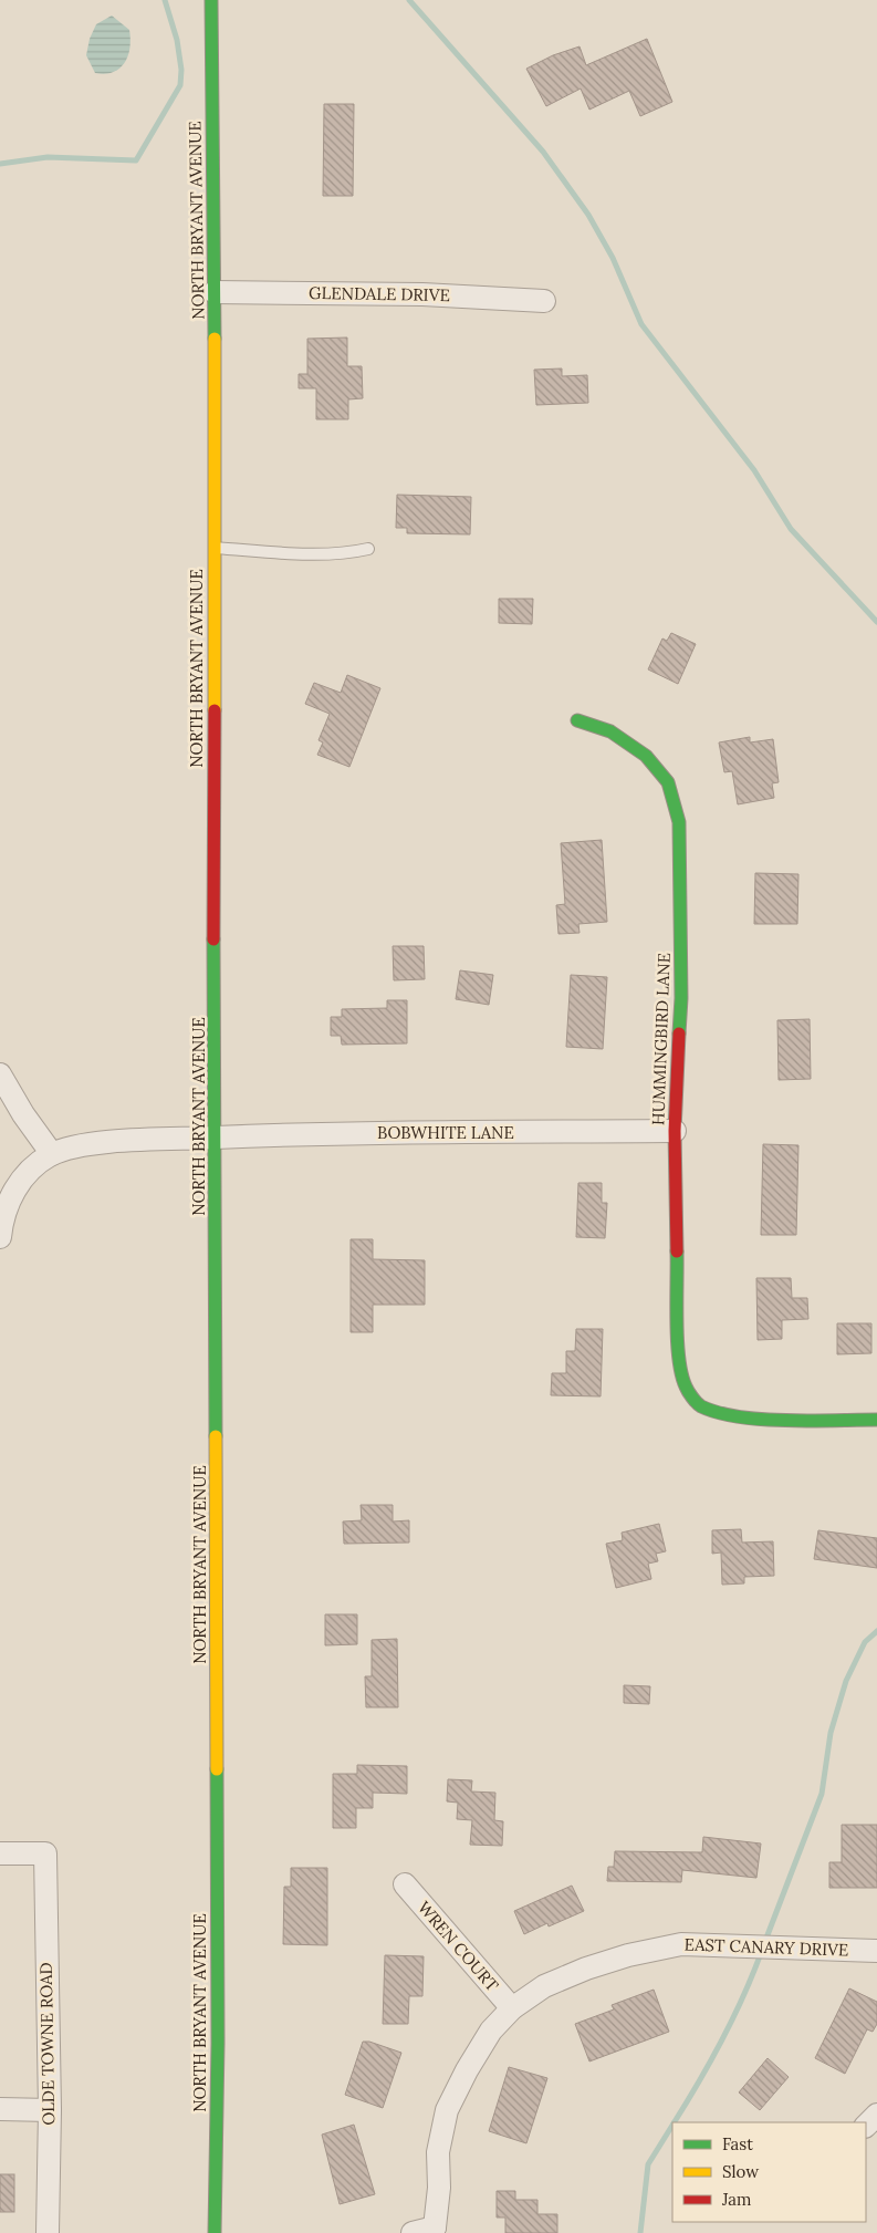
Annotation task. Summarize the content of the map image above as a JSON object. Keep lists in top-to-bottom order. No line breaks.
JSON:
{"streets":{"street":["NORTH BRYANT AVENUE","GLENDALE DRIVE","HUMMINGBIRD LANE","BOBWHITE LANE","WREN COURT","EAST CANARY DRIVE","OLDE TOWNE ROAD"]},"crossings":[["NORTH BRYANT AVENUE","GLENDALE DRIVE"],["NORTH BRYANT AVENUE","BOBWHITE LANE"],["HUMMINGBIRD LANE","BOBWHITE LANE"],["WREN COURT","EAST CANARY DRIVE"]],"legend":["Fast","Slow","Jam"]}
